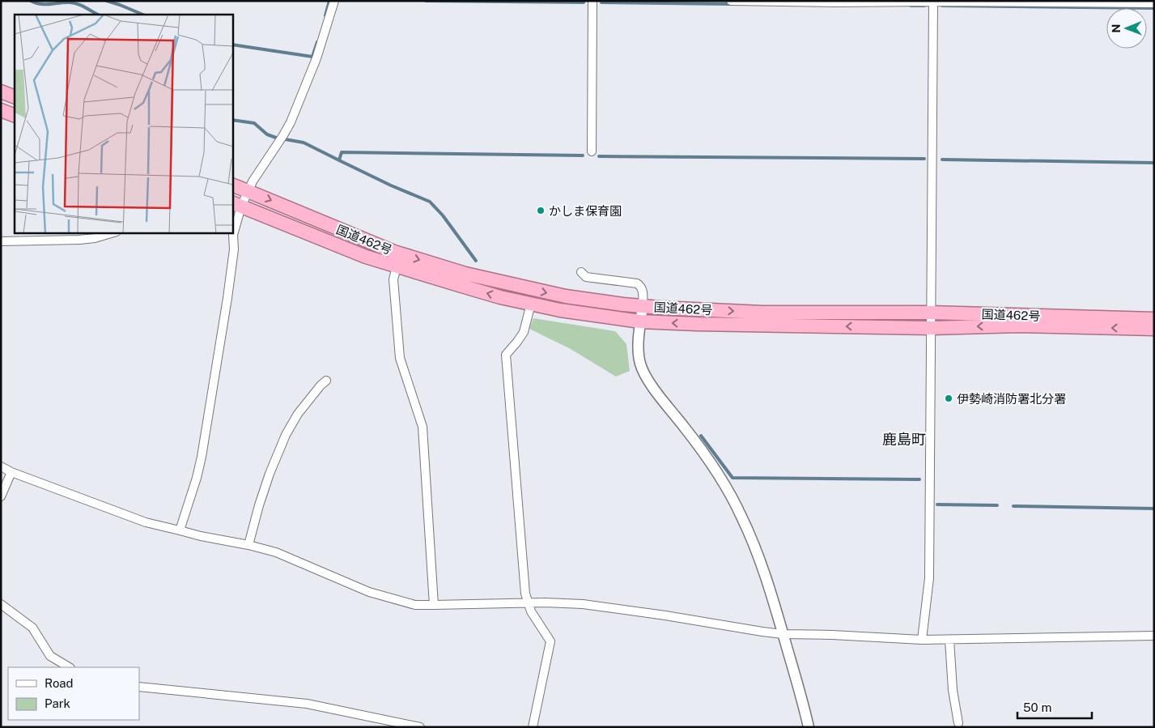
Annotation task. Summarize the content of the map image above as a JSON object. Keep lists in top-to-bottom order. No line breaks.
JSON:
{"streets":{"highway":["国道462号"]},"districts":["鹿島町"],"places":["かしま保育園","伊勢崎消防署北分署"],"legend":["Road","Park"],"scale_bar":"50 m","north":"left"}
